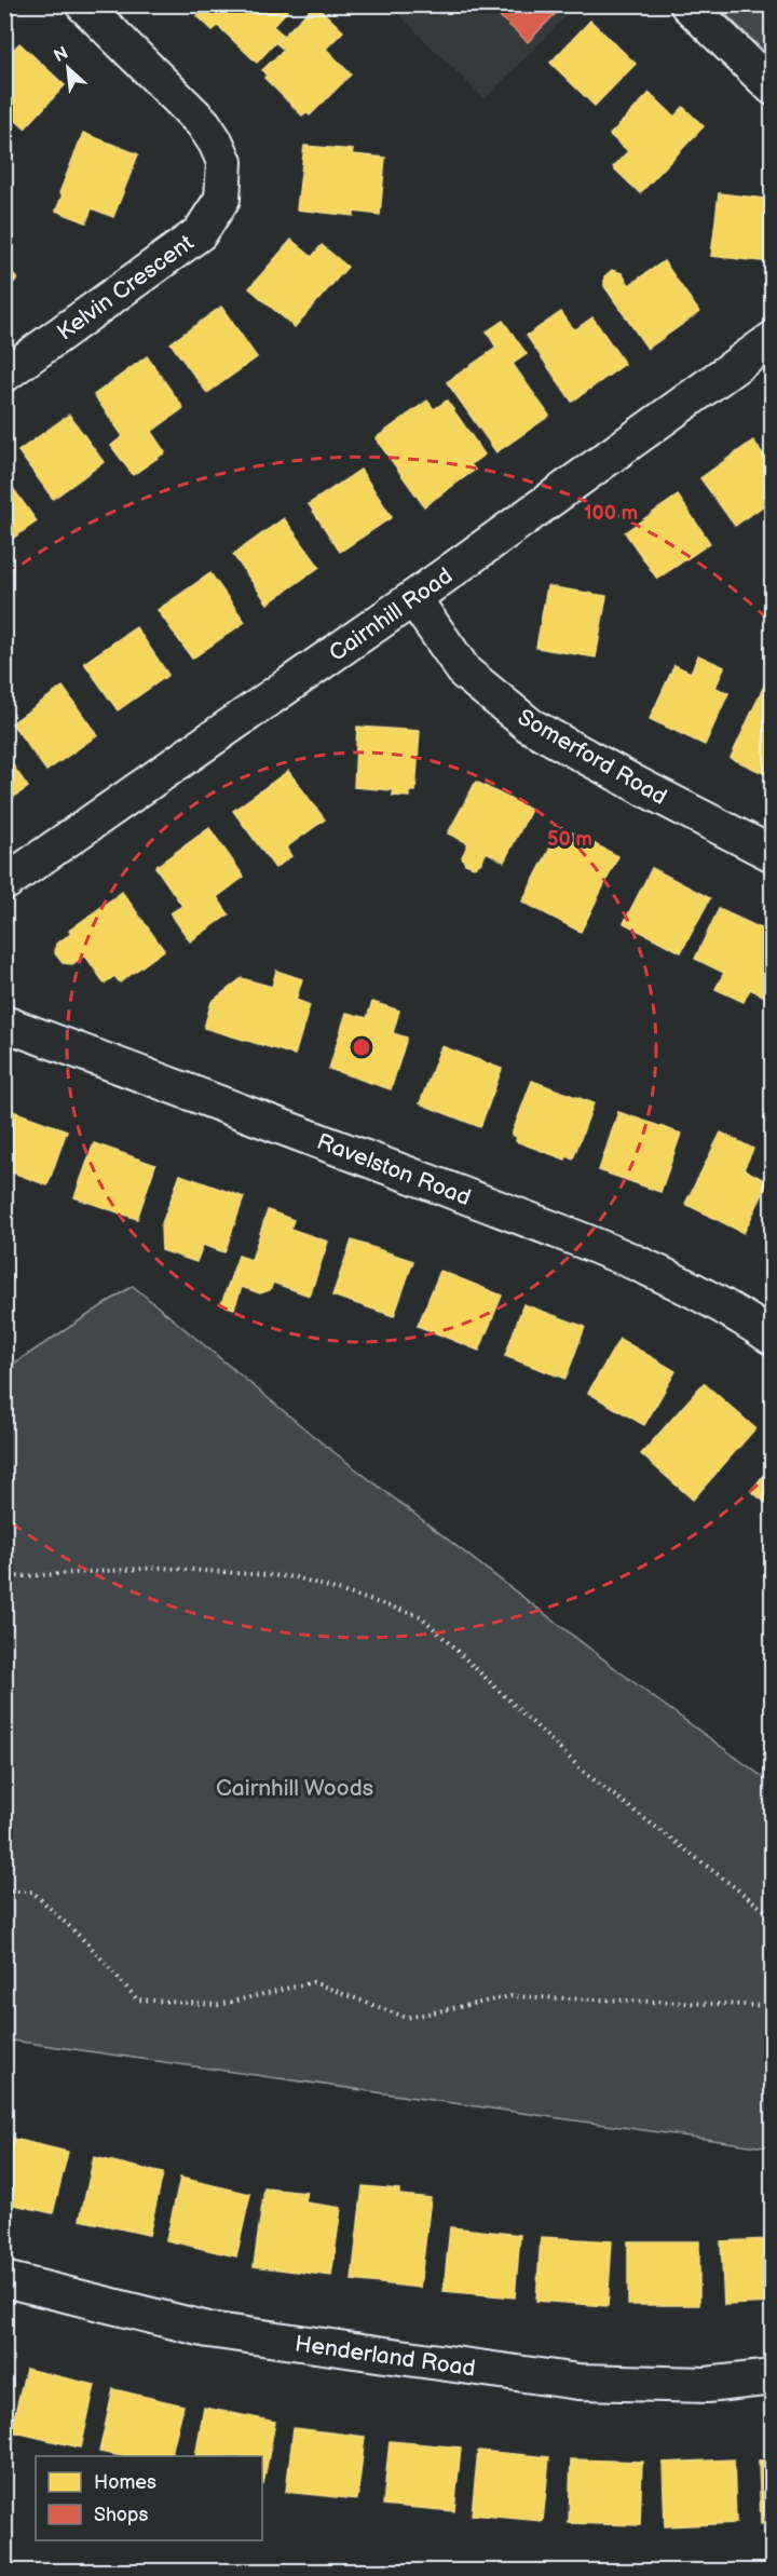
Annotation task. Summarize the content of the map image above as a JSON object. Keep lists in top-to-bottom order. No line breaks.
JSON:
{"streets":{"street":["Kelvin Crescent","Cairnhill Road","Somerford Road","Ravelston Road","Henderland Road"]},"crossings":[["Cairnhill Road","Somerford Road"]],"parks":["Cairnhill Woods"],"legend":["Homes","Shops"],"north":"top left","rings":["100 m","50 m"]}
